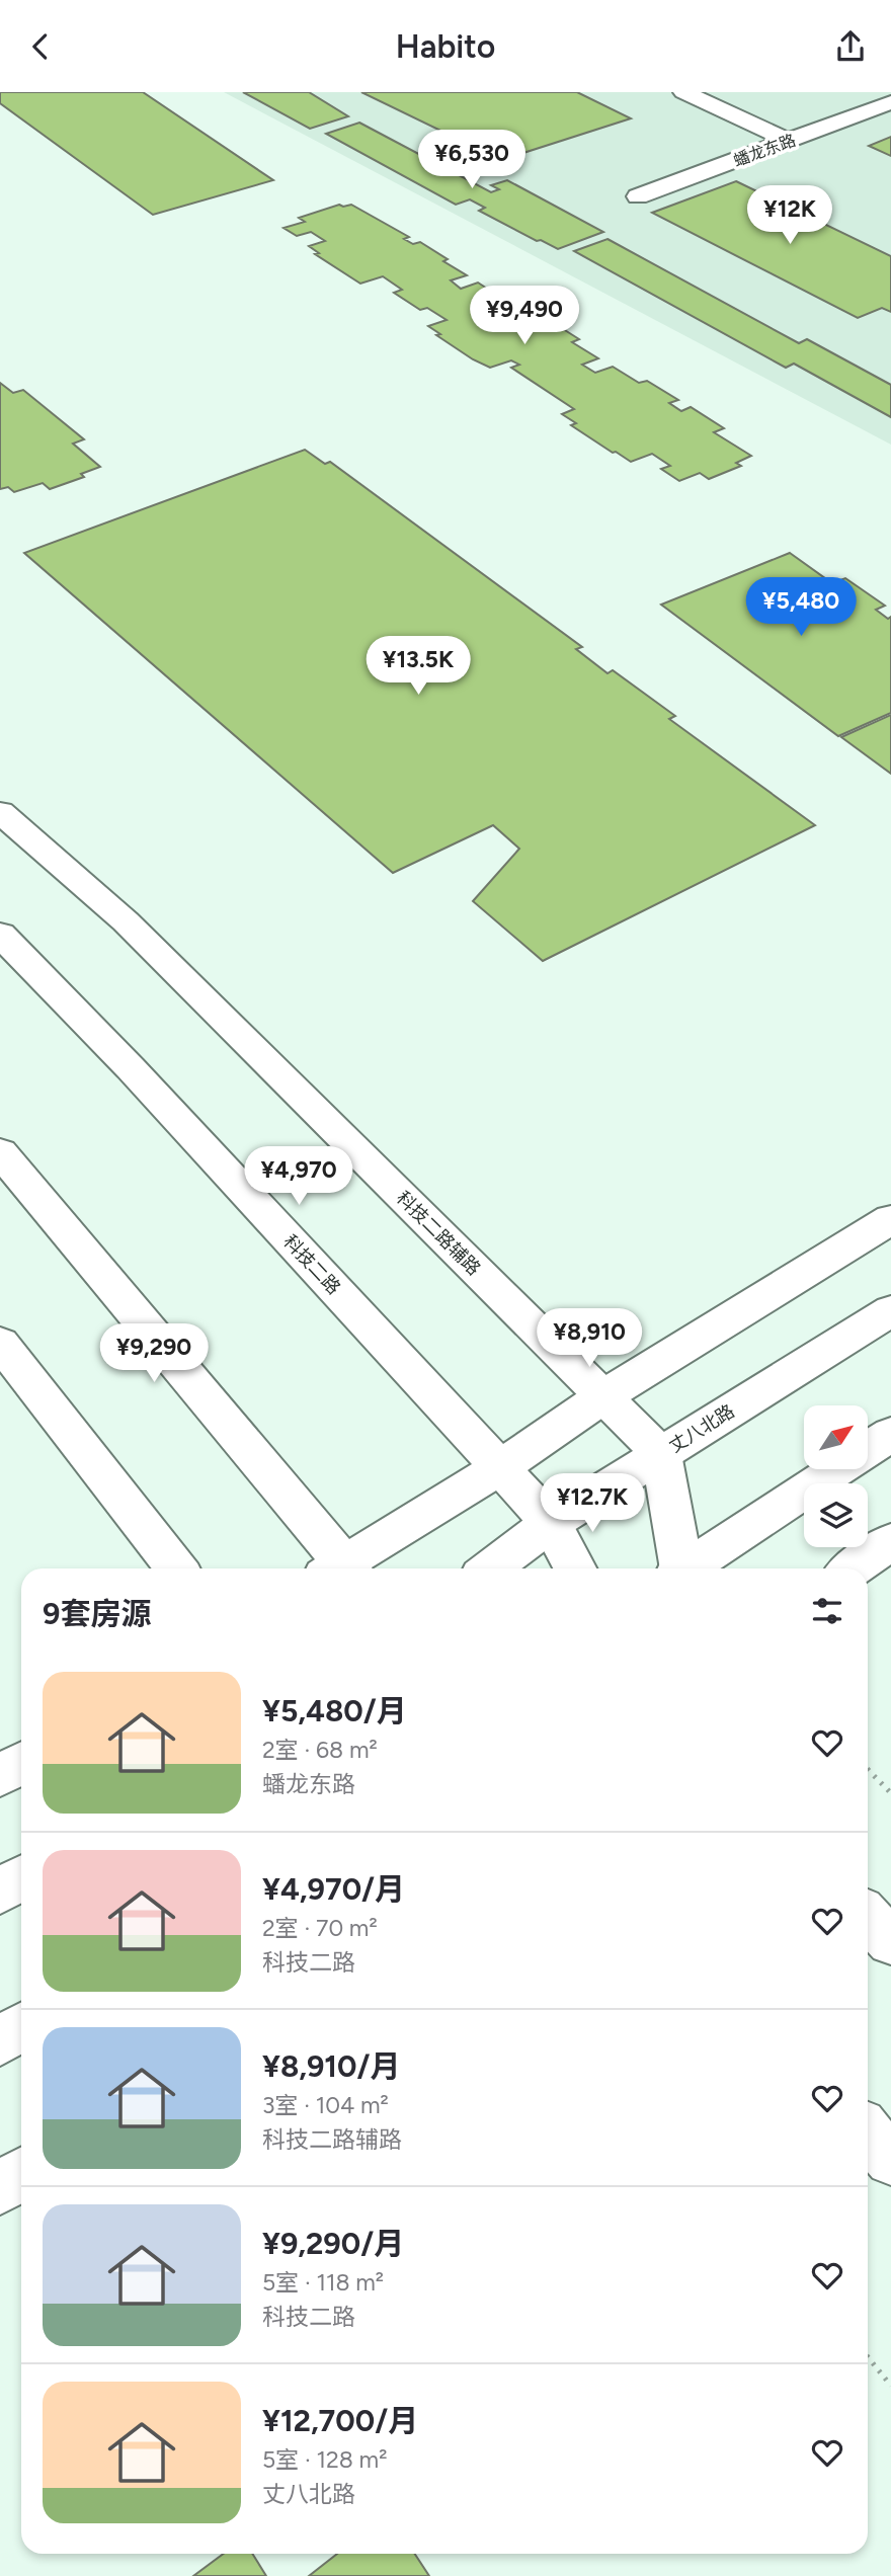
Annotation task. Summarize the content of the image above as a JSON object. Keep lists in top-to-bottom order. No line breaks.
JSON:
{"streets":{"main road":["蟠龙东路","科技二路辅路","科技二路","丈八北路"]},"crossings":[["科技二路辅路","丈八北路"],["科技二路","丈八北路"]],"north":"top right","page":{"header":"Habito","price":["¥6,530","¥12K","¥9,490","¥5,480","¥13.5K","¥4,970","¥8,910","¥9,290","¥12.7K"],"heading":"9套房源","list":[{"name":"¥5,480/月","note":"2室 · 68 m² · 蟠龙东路"},{"name":"¥4,970/月","note":"2室 · 70 m² · 科技二路"},{"name":"¥8,910/月","note":"3室 · 104 m² · 科技二路辅路"},{"name":"¥9,290/月","note":"5室 · 118 m² · 科技二路"},{"name":"¥12,700/月","note":"5室 · 128 m² · 丈八北路"}]}}
